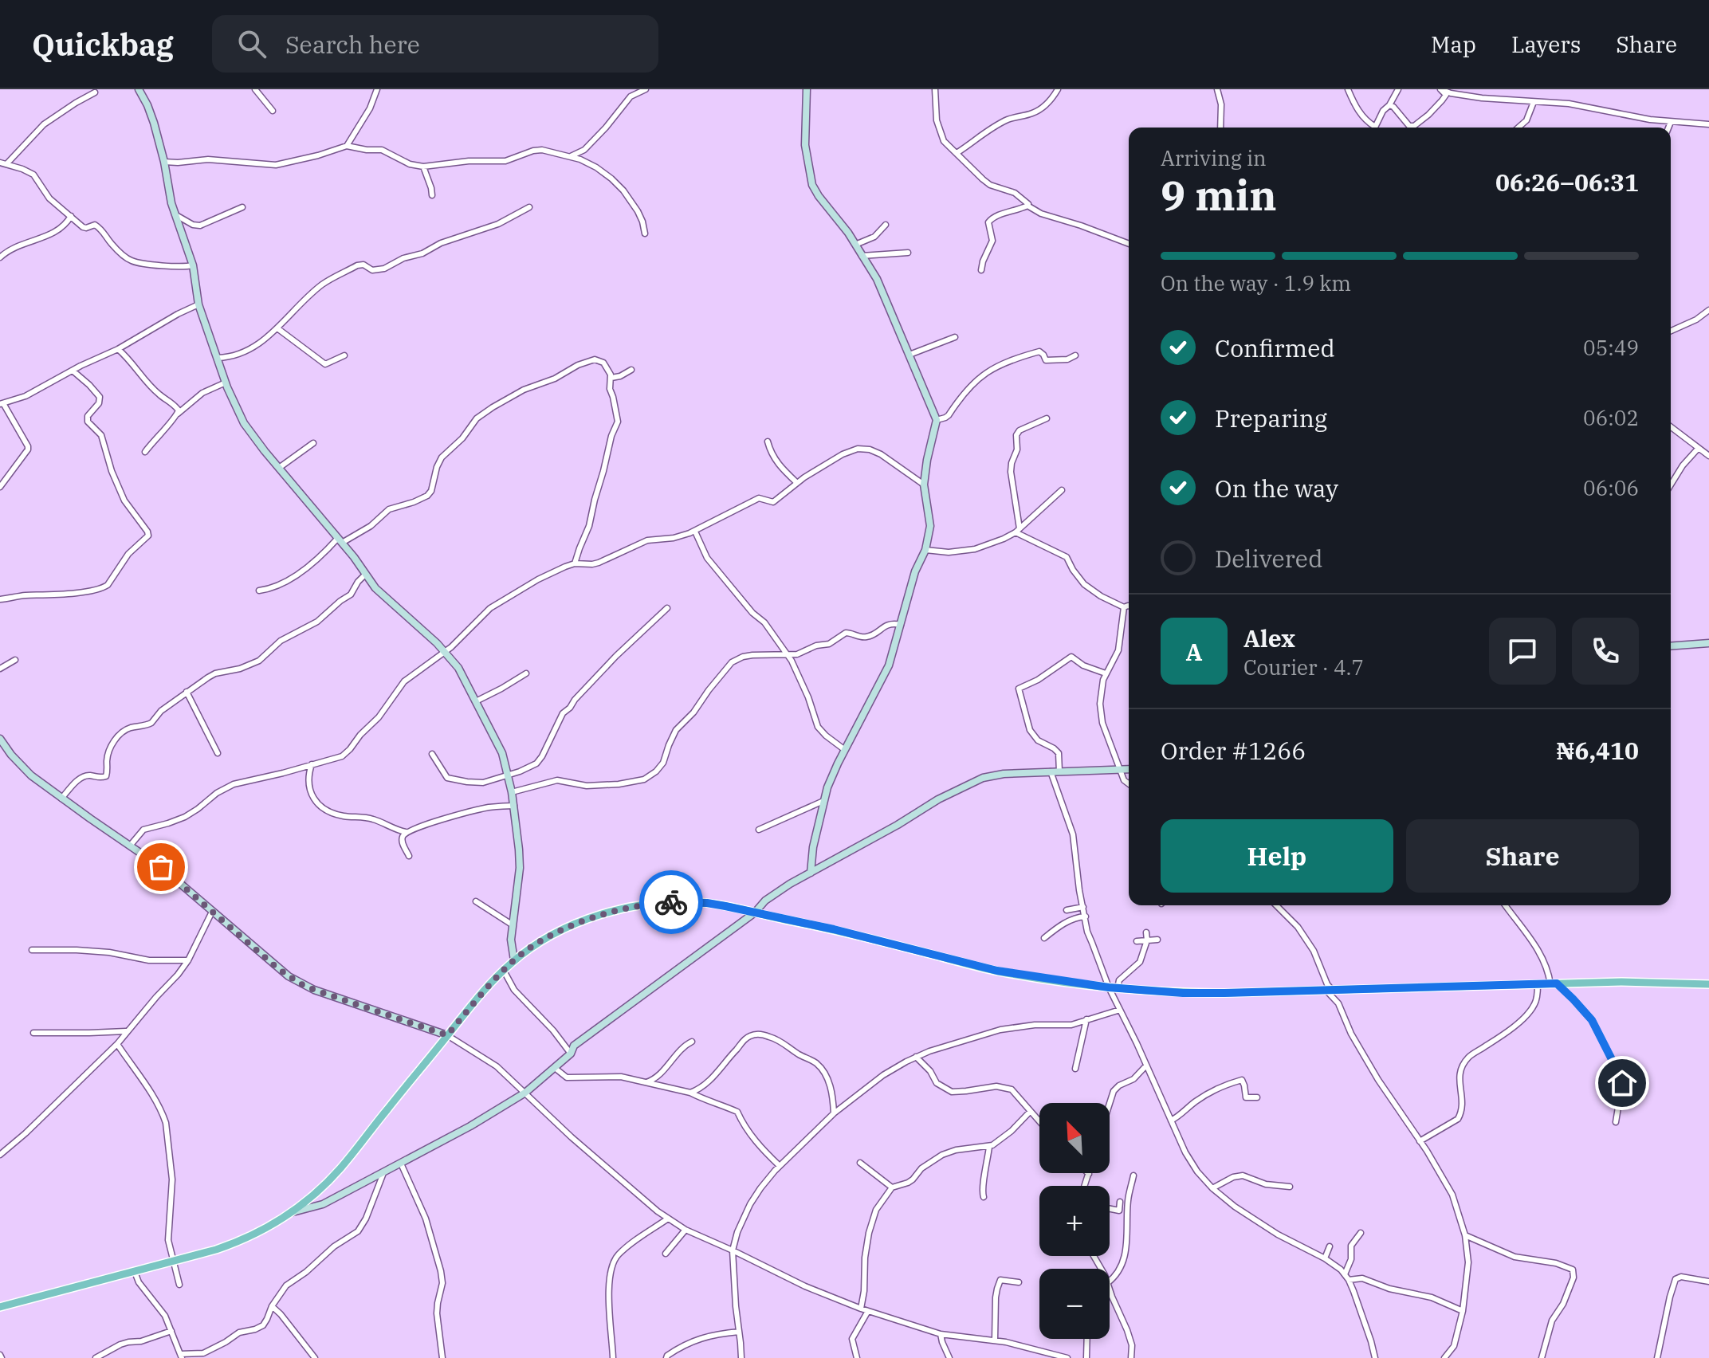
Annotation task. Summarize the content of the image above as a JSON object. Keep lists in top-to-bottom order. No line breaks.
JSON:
{"north":"top left","page":{"header":"Quickbag","search":"Search here","nav":["Map","Layers","Share"],"heading":["9 min","Arriving in","06:26–06:31"],"panel":["Alex","Courier · 4.7","Order #1266","₦6,410"],"bar":"On the way · 1.9 km","list":[["Confirmed","05:49"],["Preparing","06:02"],["On the way","06:06"],"Delivered"],"round":"A","buttons":["Help","Share"],"map_buttons":["+","−"]}}
